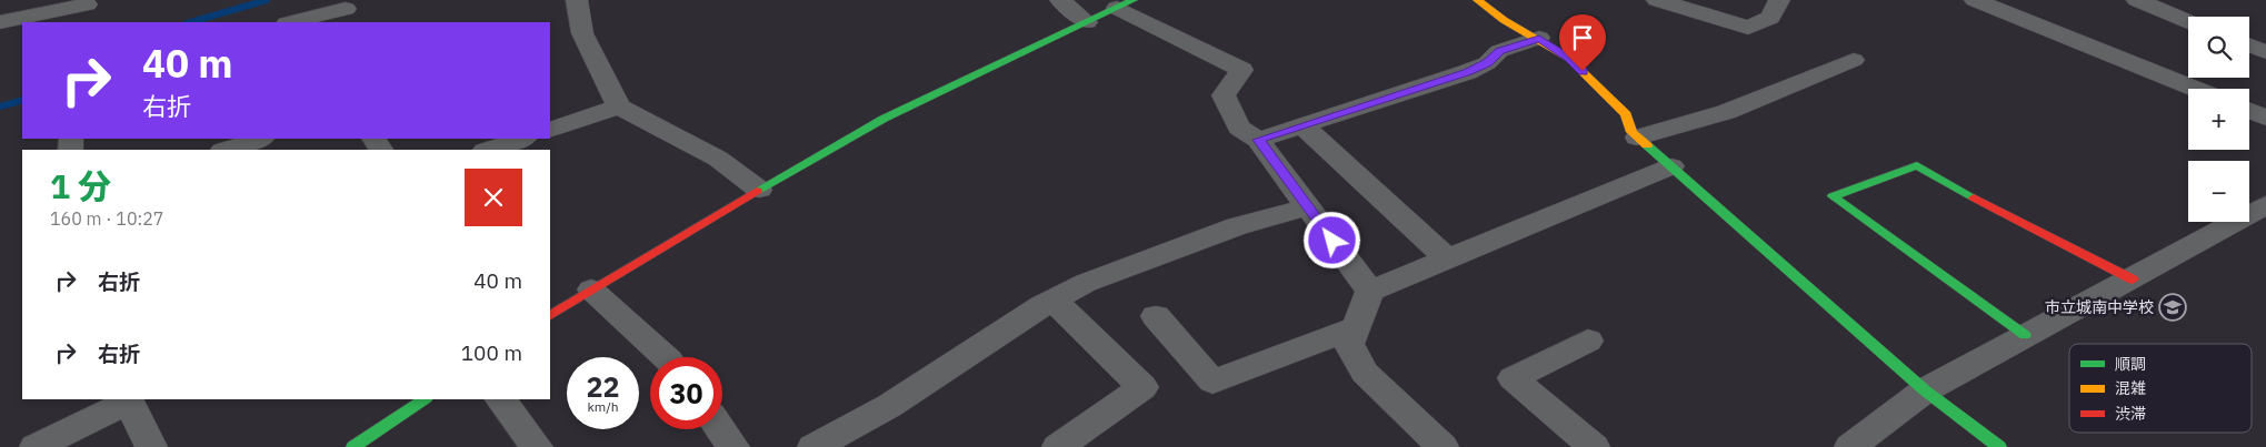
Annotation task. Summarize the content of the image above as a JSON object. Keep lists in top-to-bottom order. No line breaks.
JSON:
{"places":{"school or university":["市立城南中学校"]},"legend":["順調","混雑","渋滞"],"page":{"map_buttons":["+","−"],"turn":["40 m","右折"],"heading":["1 分","160 m · 10:27"],"list":[{"name":"右折","value":"40 m"},{"name":"右折","value":"100 m"}],"speed":"22 km/h","limit":"30"}}
